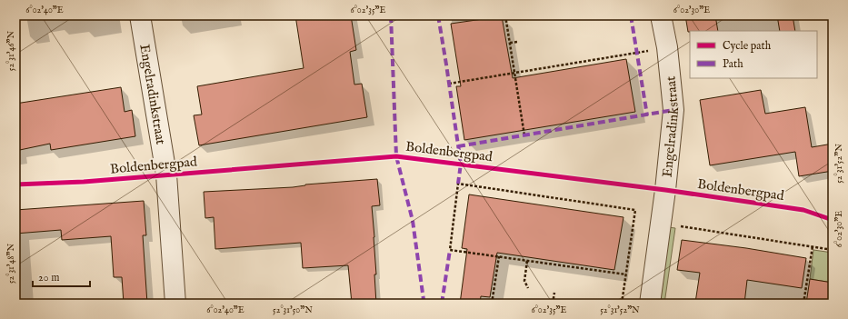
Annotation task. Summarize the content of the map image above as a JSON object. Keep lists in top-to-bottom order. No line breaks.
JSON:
{"streets":{"street":["Engelradinkstraat"],"cycle path":["Boldenbergpad"]},"legend":["Cycle path","Path"],"scale_bar":"20 m","coordinates":["6°02'40\"E","6°02'35\"E","6°02'30\"E","52°31'46\"N","52°31'52\"N","52°31'48\"N","52°31'50\"N"]}
